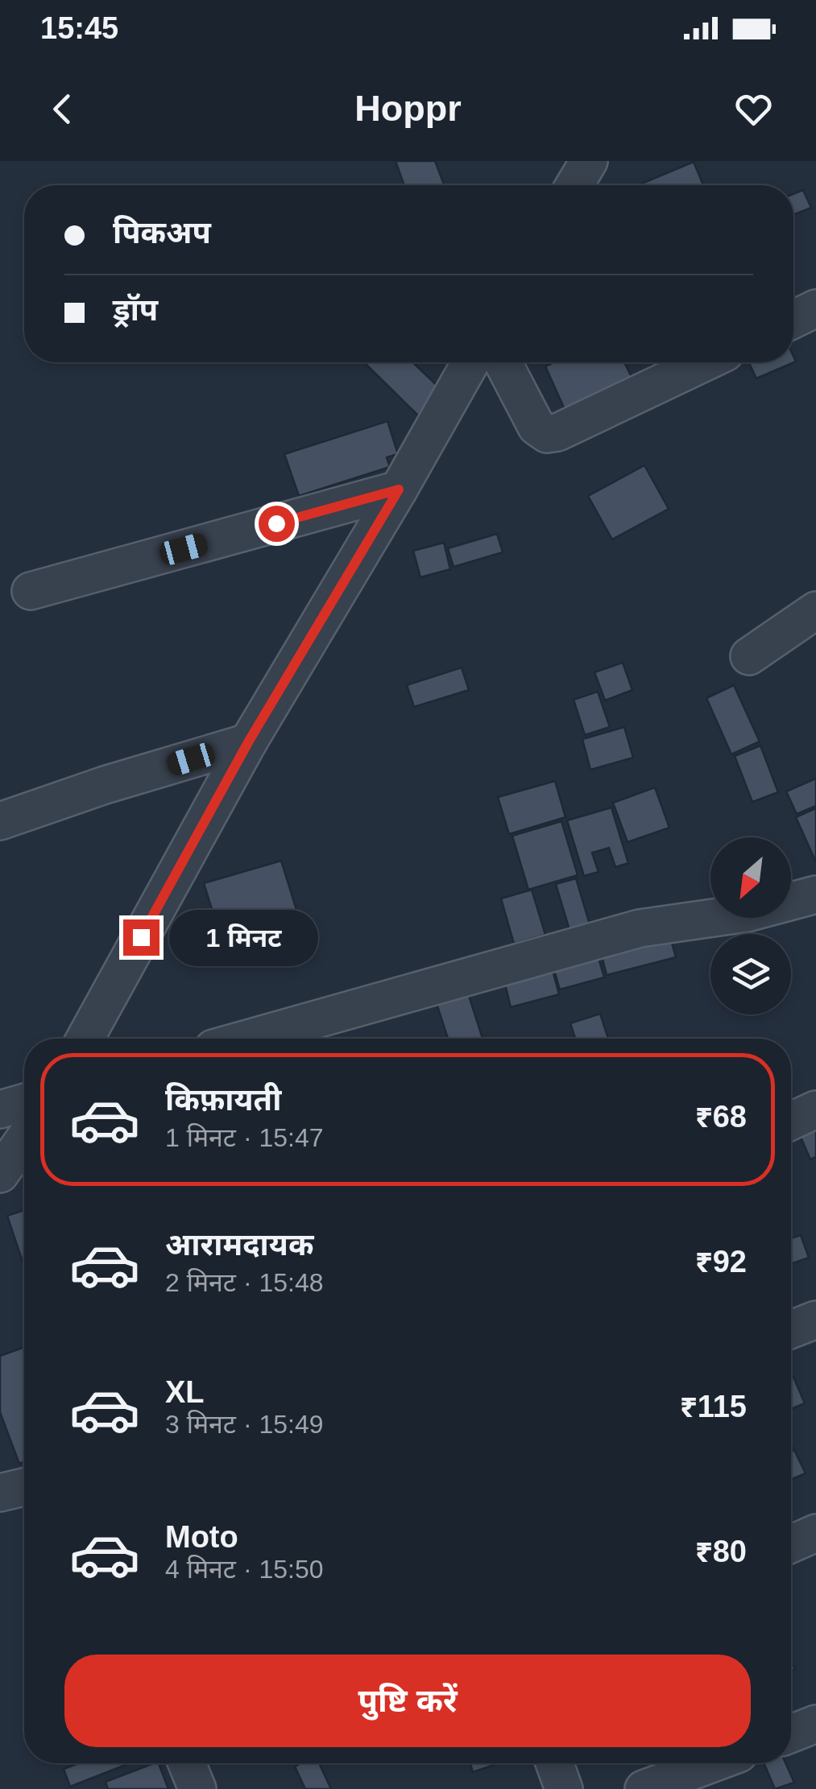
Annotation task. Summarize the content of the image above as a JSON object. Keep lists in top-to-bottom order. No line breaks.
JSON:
{"north":"bottom left","page":{"status":"15:45","header":"Hoppr","banner":["पिकअप","ड्रॉप"],"bubble":"1 मिनट","list":[{"name":"किफ़ायती","note":"1 मिनट · 15:47","value":"₹68"},{"name":"आरामदायक","note":"2 मिनट · 15:48","value":"₹92"},{"name":"XL","note":"3 मिनट · 15:49","value":"₹115"},{"name":"Moto","note":"4 मिनट · 15:50","value":"₹80"}],"buttons":"पुष्टि करें"}}
